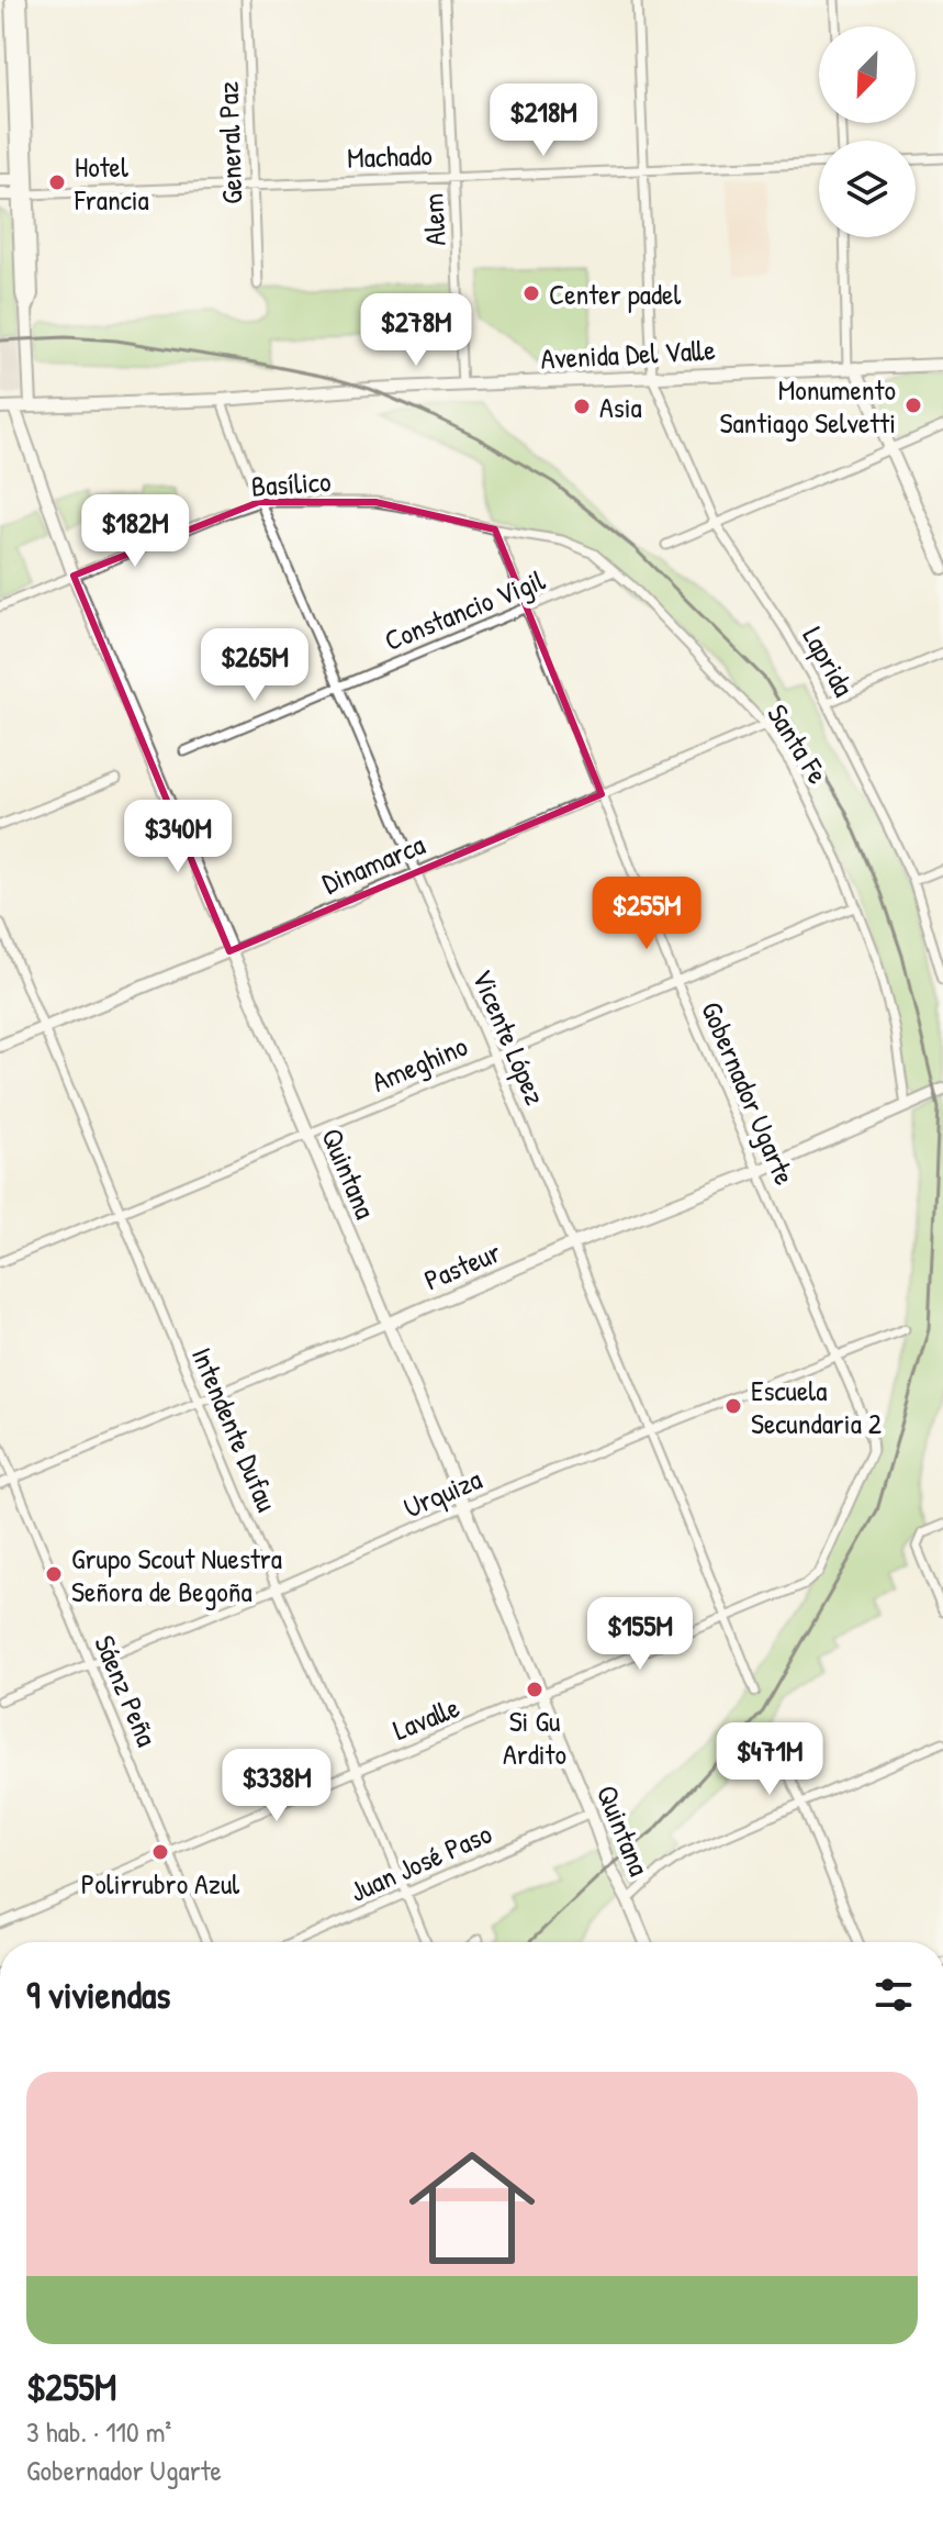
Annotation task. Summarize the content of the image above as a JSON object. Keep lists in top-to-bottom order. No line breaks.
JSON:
{"streets":{"street":["General Paz","Machado","Alem","Avenida Del Valle","Basílico","Constancio Vigil","Laprida","Santa Fe","Dinamarca","Vicente López","Ameghino","Gobernador Ugarte","Quintana","Pasteur","Intendente Dufau","Urquiza","Sáenz Peña","Lavalle","Juan José Paso"]},"crossings":[["General Paz","Machado"],["Machado","Alem"],["Alem","Avenida Del Valle"],["Avenida Del Valle","Laprida"],["Avenida Del Valle","Vicente López"],["Avenida Del Valle","Quintana"],["Basílico","Santa Fe"],["Basílico","Vicente López"],["Basílico","Gobernador Ugarte"],["Basílico","Quintana"],["Constancio Vigil","Santa Fe"],["Constancio Vigil","Vicente López"],["Constancio Vigil","Gobernador Ugarte"],["Santa Fe","Dinamarca"],["Santa Fe","Ameghino"],["Santa Fe","Gobernador Ugarte"],["Santa Fe","Pasteur"],["Dinamarca","Vicente López"],["Dinamarca","Gobernador Ugarte"],["Dinamarca","Quintana"],["Dinamarca","Intendente Dufau"],["Vicente López","Ameghino"],["Vicente López","Pasteur"],["Vicente López","Urquiza"],["Vicente López","Lavalle"],["Ameghino","Gobernador Ugarte"],["Ameghino","Quintana"],["Ameghino","Intendente Dufau"],["Gobernador Ugarte","Pasteur"],["Gobernador Ugarte","Urquiza"],["Gobernador Ugarte","Lavalle"],["Quintana","Pasteur"],["Quintana","Urquiza"],["Quintana","Lavalle"],["Quintana","Juan José Paso"],["Pasteur","Intendente Dufau"],["Pasteur","Sáenz Peña"],["Intendente Dufau","Urquiza"],["Intendente Dufau","Lavalle"],["Intendente Dufau","Juan José Paso"],["Urquiza","Sáenz Peña"],["Sáenz Peña","Lavalle"]],"places":["Hotel Francia","Center padel","Monumento Santiago Selvetti","Asia","Escuela Secundaria 2","Grupo Scout Nuestra Señora de Begoña","Si Gu Ardito","Polirrubro Azul"],"north":"bottom left","page":{"price":["$218M","$278M","$182M","$265M","$340M","$255M","$155M","$471M","$338M"],"heading":"9 viviendas","list":[{"name":"$255M","note":"3 hab. · 110 m² · Gobernador Ugarte"}]}}
